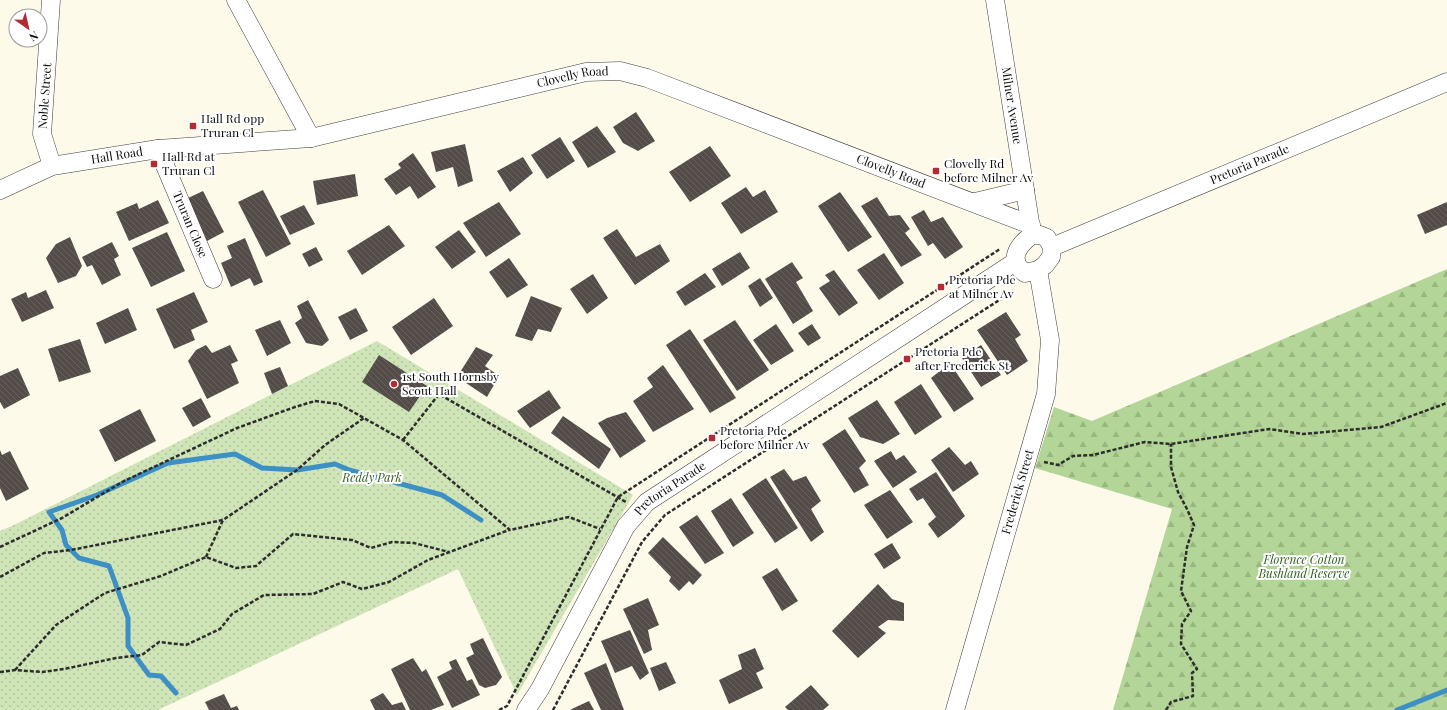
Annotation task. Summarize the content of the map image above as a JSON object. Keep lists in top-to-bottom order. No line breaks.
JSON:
{"streets":{"street":["Clovelly Road","Noble Street","Milner Avenue","Hall Road","Pretoria Parade","Truran Close","Frederick Street"]},"crossings":[["Clovelly Road","Milner Avenue"],["Clovelly Road","Hall Road"],["Clovelly Road","Pretoria Parade"],["Clovelly Road","Frederick Street"],["Noble Street","Hall Road"],["Milner Avenue","Pretoria Parade"],["Milner Avenue","Frederick Street"],["Hall Road","Truran Close"],["Pretoria Parade","Frederick Street"]],"parks":["Reddy Park","Florence Cotton Bushland Reserve"],"places":{"transit":["Hall Rd opp Truran Cl","Hall Rd at Truran Cl","Clovelly Rd before Milner Av","Pretoria Pde at Milner Av","Pretoria Pde after Frederick St","Pretoria Pde before Milner Av"],"other":["1st South Hornsby Scout Hall"]},"north":"bottom right"}
